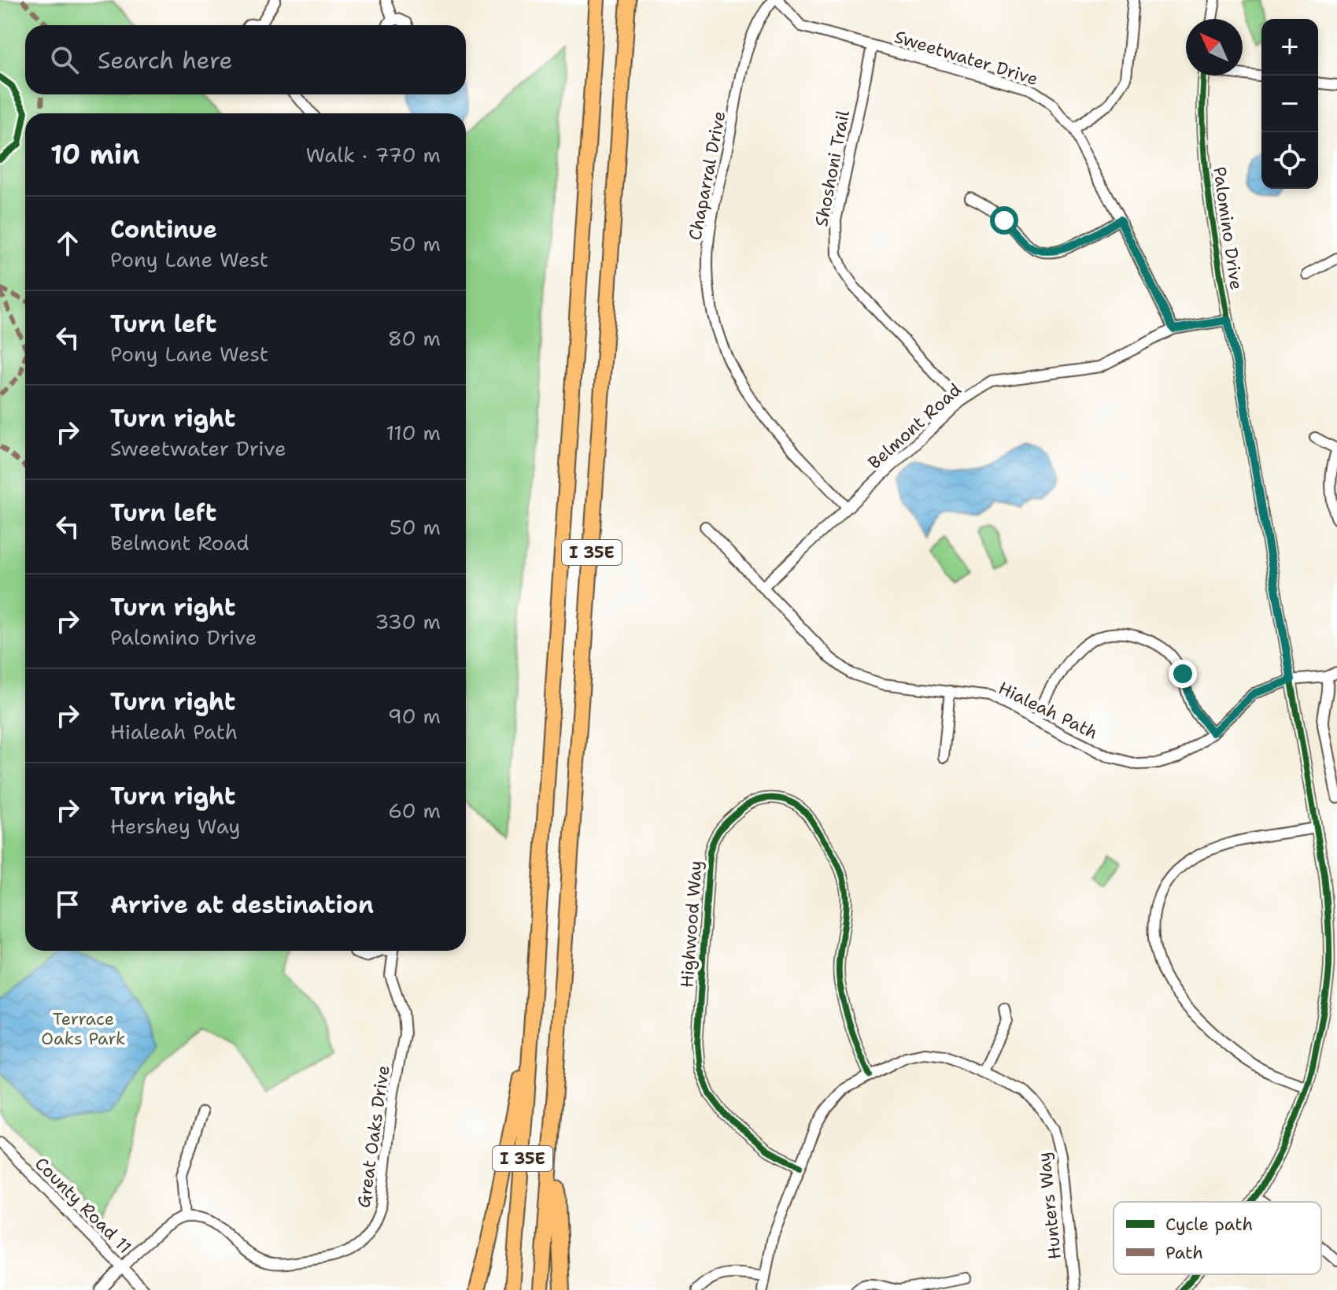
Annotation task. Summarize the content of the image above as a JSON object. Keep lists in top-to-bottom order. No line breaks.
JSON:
{"streets":{"highway":["I 35E"],"street":["Sweetwater Drive","Shoshoni Trail","Chaparral Drive","Palomino Drive","Belmont Road","Hialeah Path","Highwood Way","Great Oaks Drive","County Road 11","Hunters Way"]},"crossings":[["Sweetwater Drive","Shoshoni Trail"],["Sweetwater Drive","Belmont Road"],["Shoshoni Trail","Belmont Road"],["Chaparral Drive","Belmont Road"],["Palomino Drive","Belmont Road"],["Palomino Drive","Hialeah Path"],["Belmont Road","Hialeah Path"],["Highwood Way","Hunters Way"]],"parks":["Terrace Oaks Park"],"legend":["Cycle path","Path"],"north":"top left","page":{"map_buttons":["+","−"],"search":"Search here","heading":["10 min","Walk · 770 m"],"list":[["Continue","Pony Lane West","50 m"],["Turn left","Pony Lane West","80 m"],["Turn right","Sweetwater Drive","110 m"],["Turn left","Belmont Road","50 m"],["Turn right","Palomino Drive","330 m"],["Turn right","Hialeah Path","90 m"],["Turn right","Hershey Way","60 m"],"Arrive at destination"]}}
